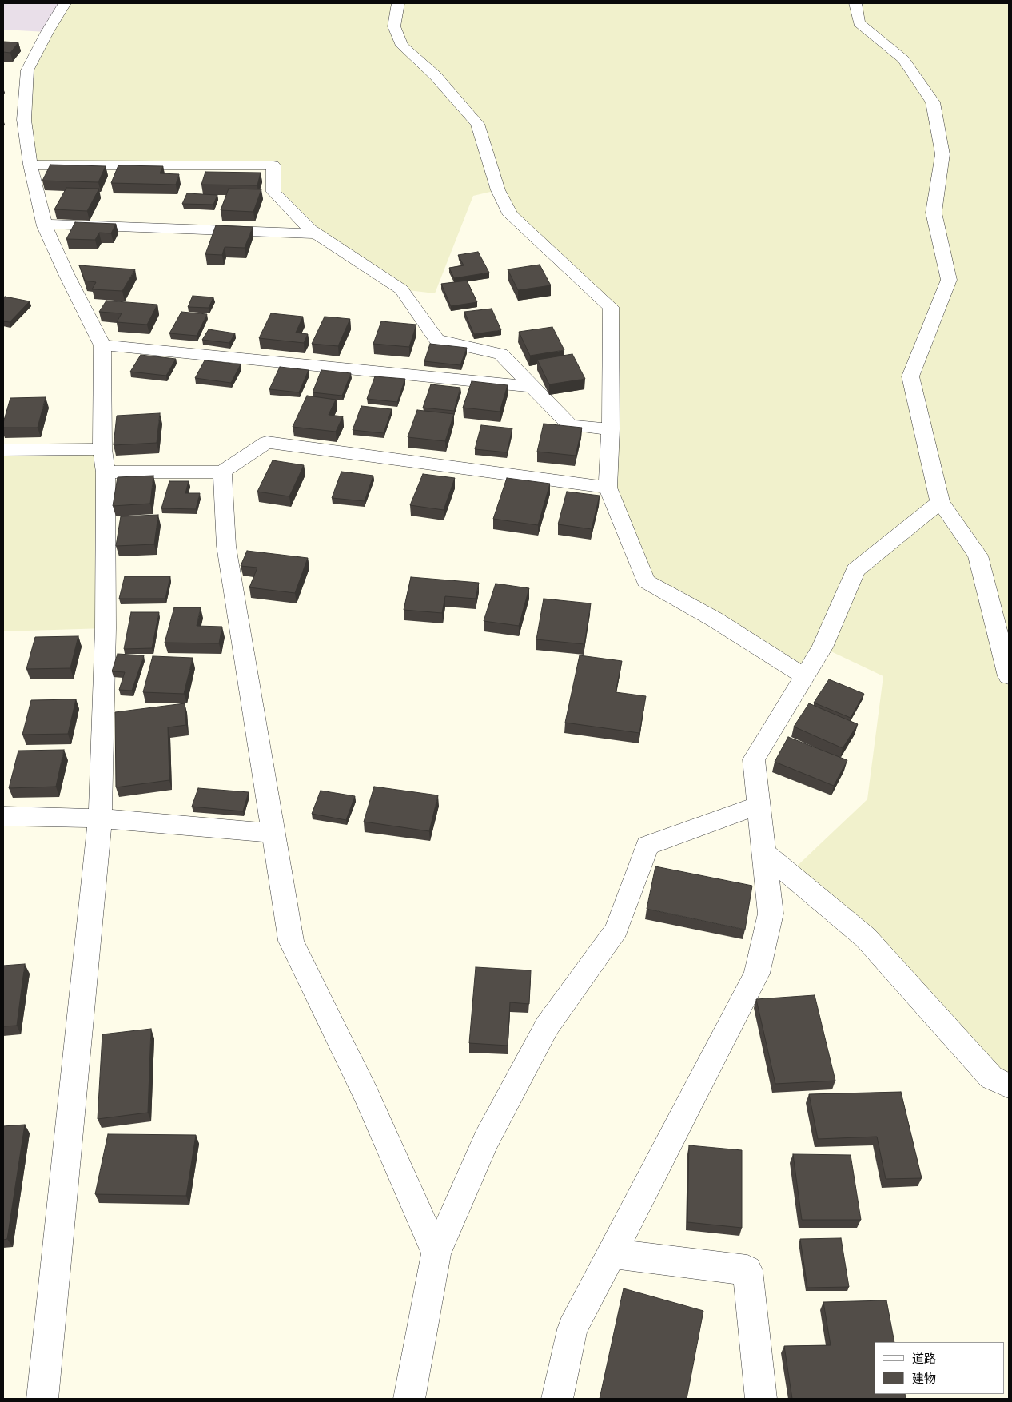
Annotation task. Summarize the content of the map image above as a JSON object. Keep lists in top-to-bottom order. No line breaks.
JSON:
{"legend":["道路","建物"]}
